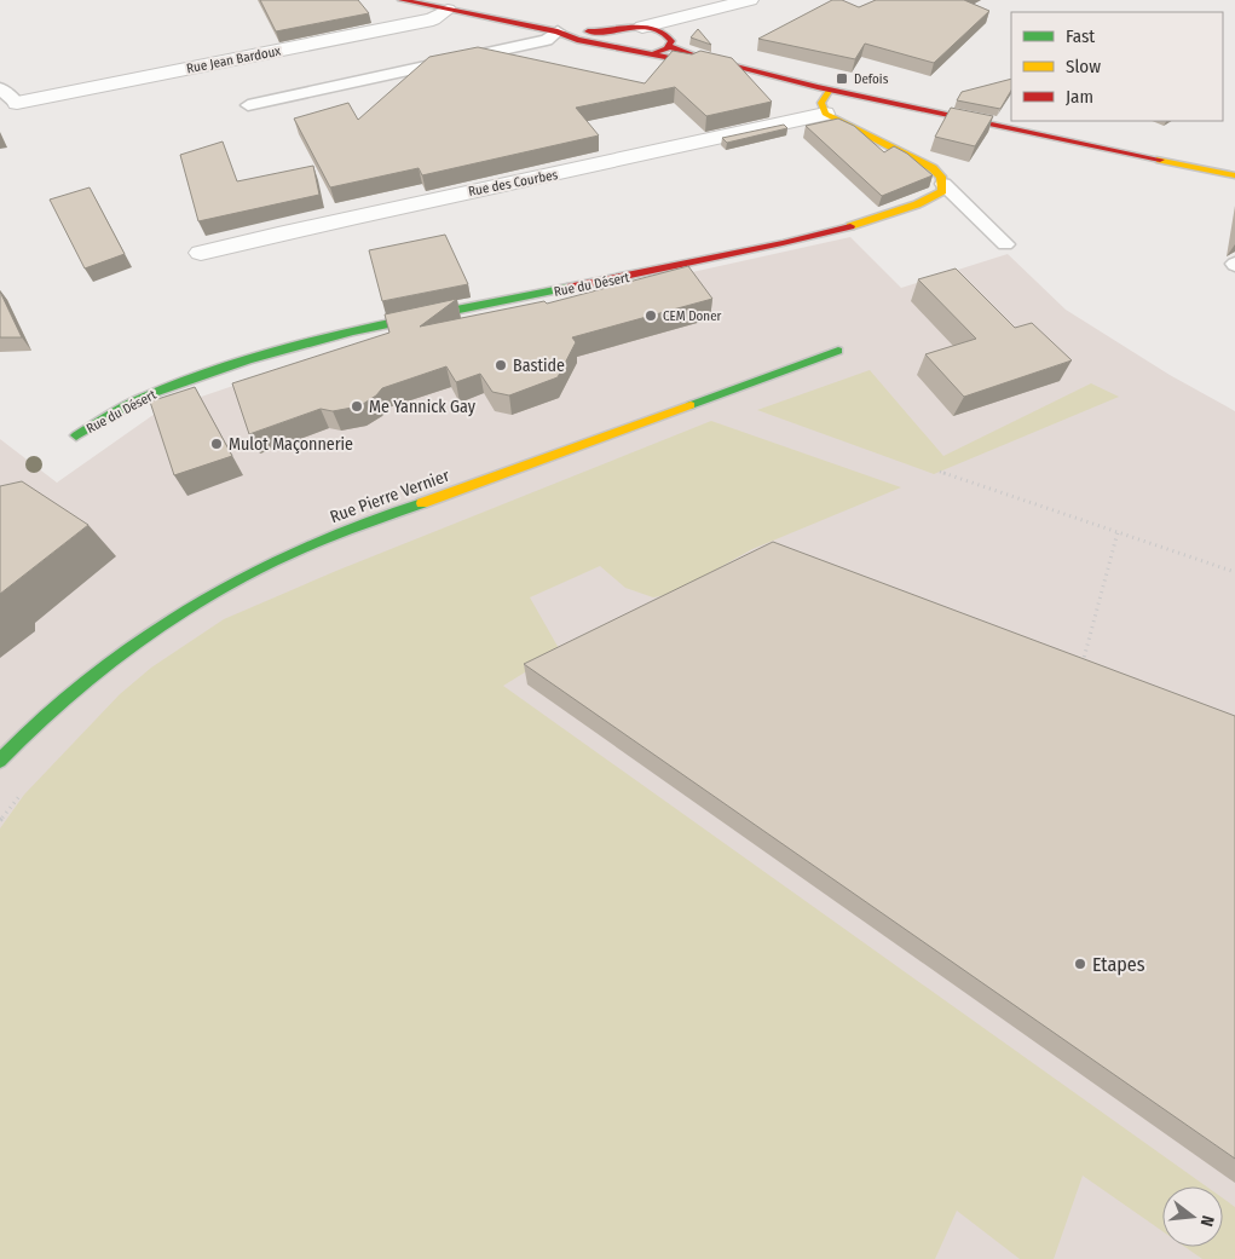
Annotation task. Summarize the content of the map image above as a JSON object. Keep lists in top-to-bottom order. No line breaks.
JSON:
{"streets":{"street":["Rue Jean Bardoux","Rue des Courbes","Rue du Désert","Rue Pierre Vernier"]},"places":{"transit":["Defois"],"other":["CEM Doner","Bastide","Me Yannick Gay","Mulot Maçonnerie","Etapes"]},"legend":["Fast","Slow","Jam"],"north":"right"}
